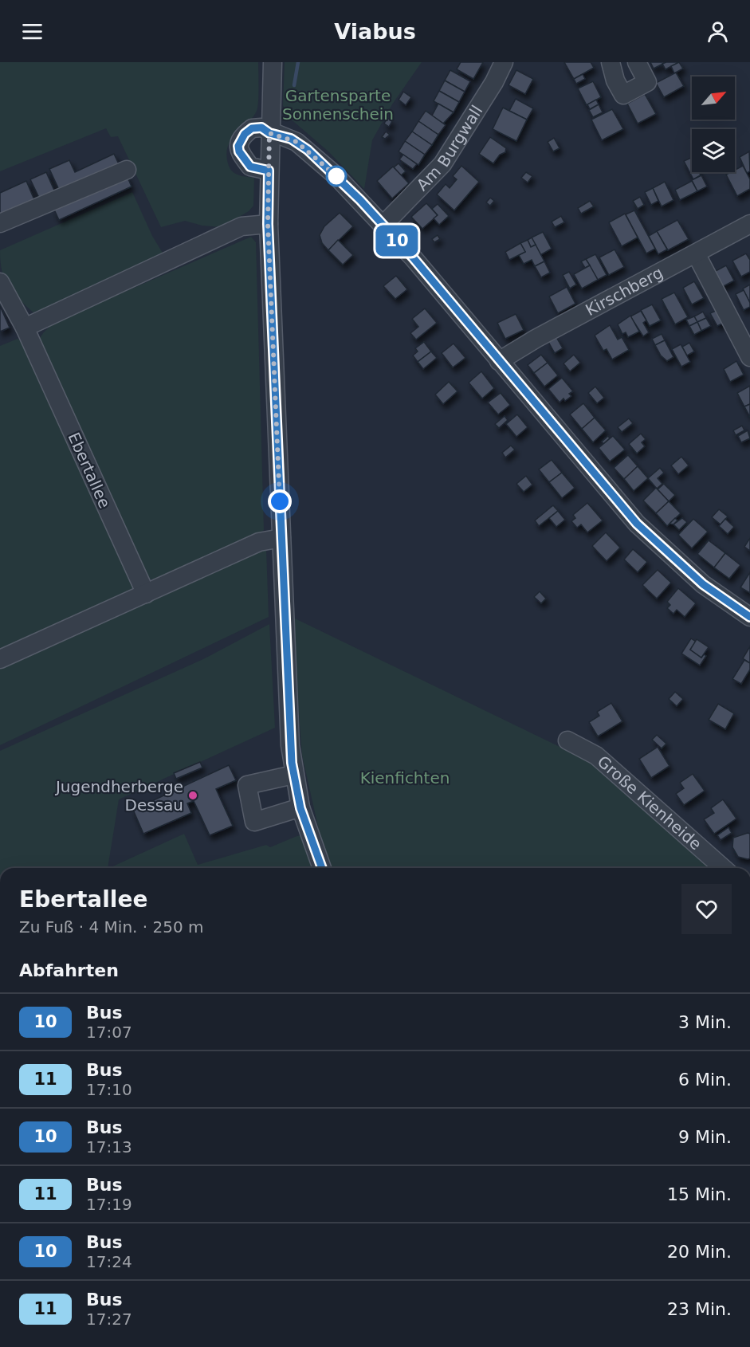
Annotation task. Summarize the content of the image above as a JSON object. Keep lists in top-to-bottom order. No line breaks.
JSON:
{"streets":{"street":["Am Burgwall","Kirschberg","Ebertallee","Große Kienheide"]},"parks":["Gartensparte Sonnenschein","Kienfichten"],"places":["Jugendherberge Dessau"],"lines":["bus line 10"],"north":"top right","page":{"header":"Viabus","on_map":"10","heading":[["Ebertallee","Zu Fuß · 4 Min. · 250 m"],"Abfahrten"],"list":[{"mark":"10","name":"Bus","note":"17:07","value":"3 Min."},{"mark":"11","name":"Bus","note":"17:10","value":"6 Min."},{"mark":"10","name":"Bus","note":"17:13","value":"9 Min."},{"mark":"11","name":"Bus","note":"17:19","value":"15 Min."},{"mark":"10","name":"Bus","note":"17:24","value":"20 Min."},{"mark":"11","name":"Bus","note":"17:27","value":"23 Min."}]}}
